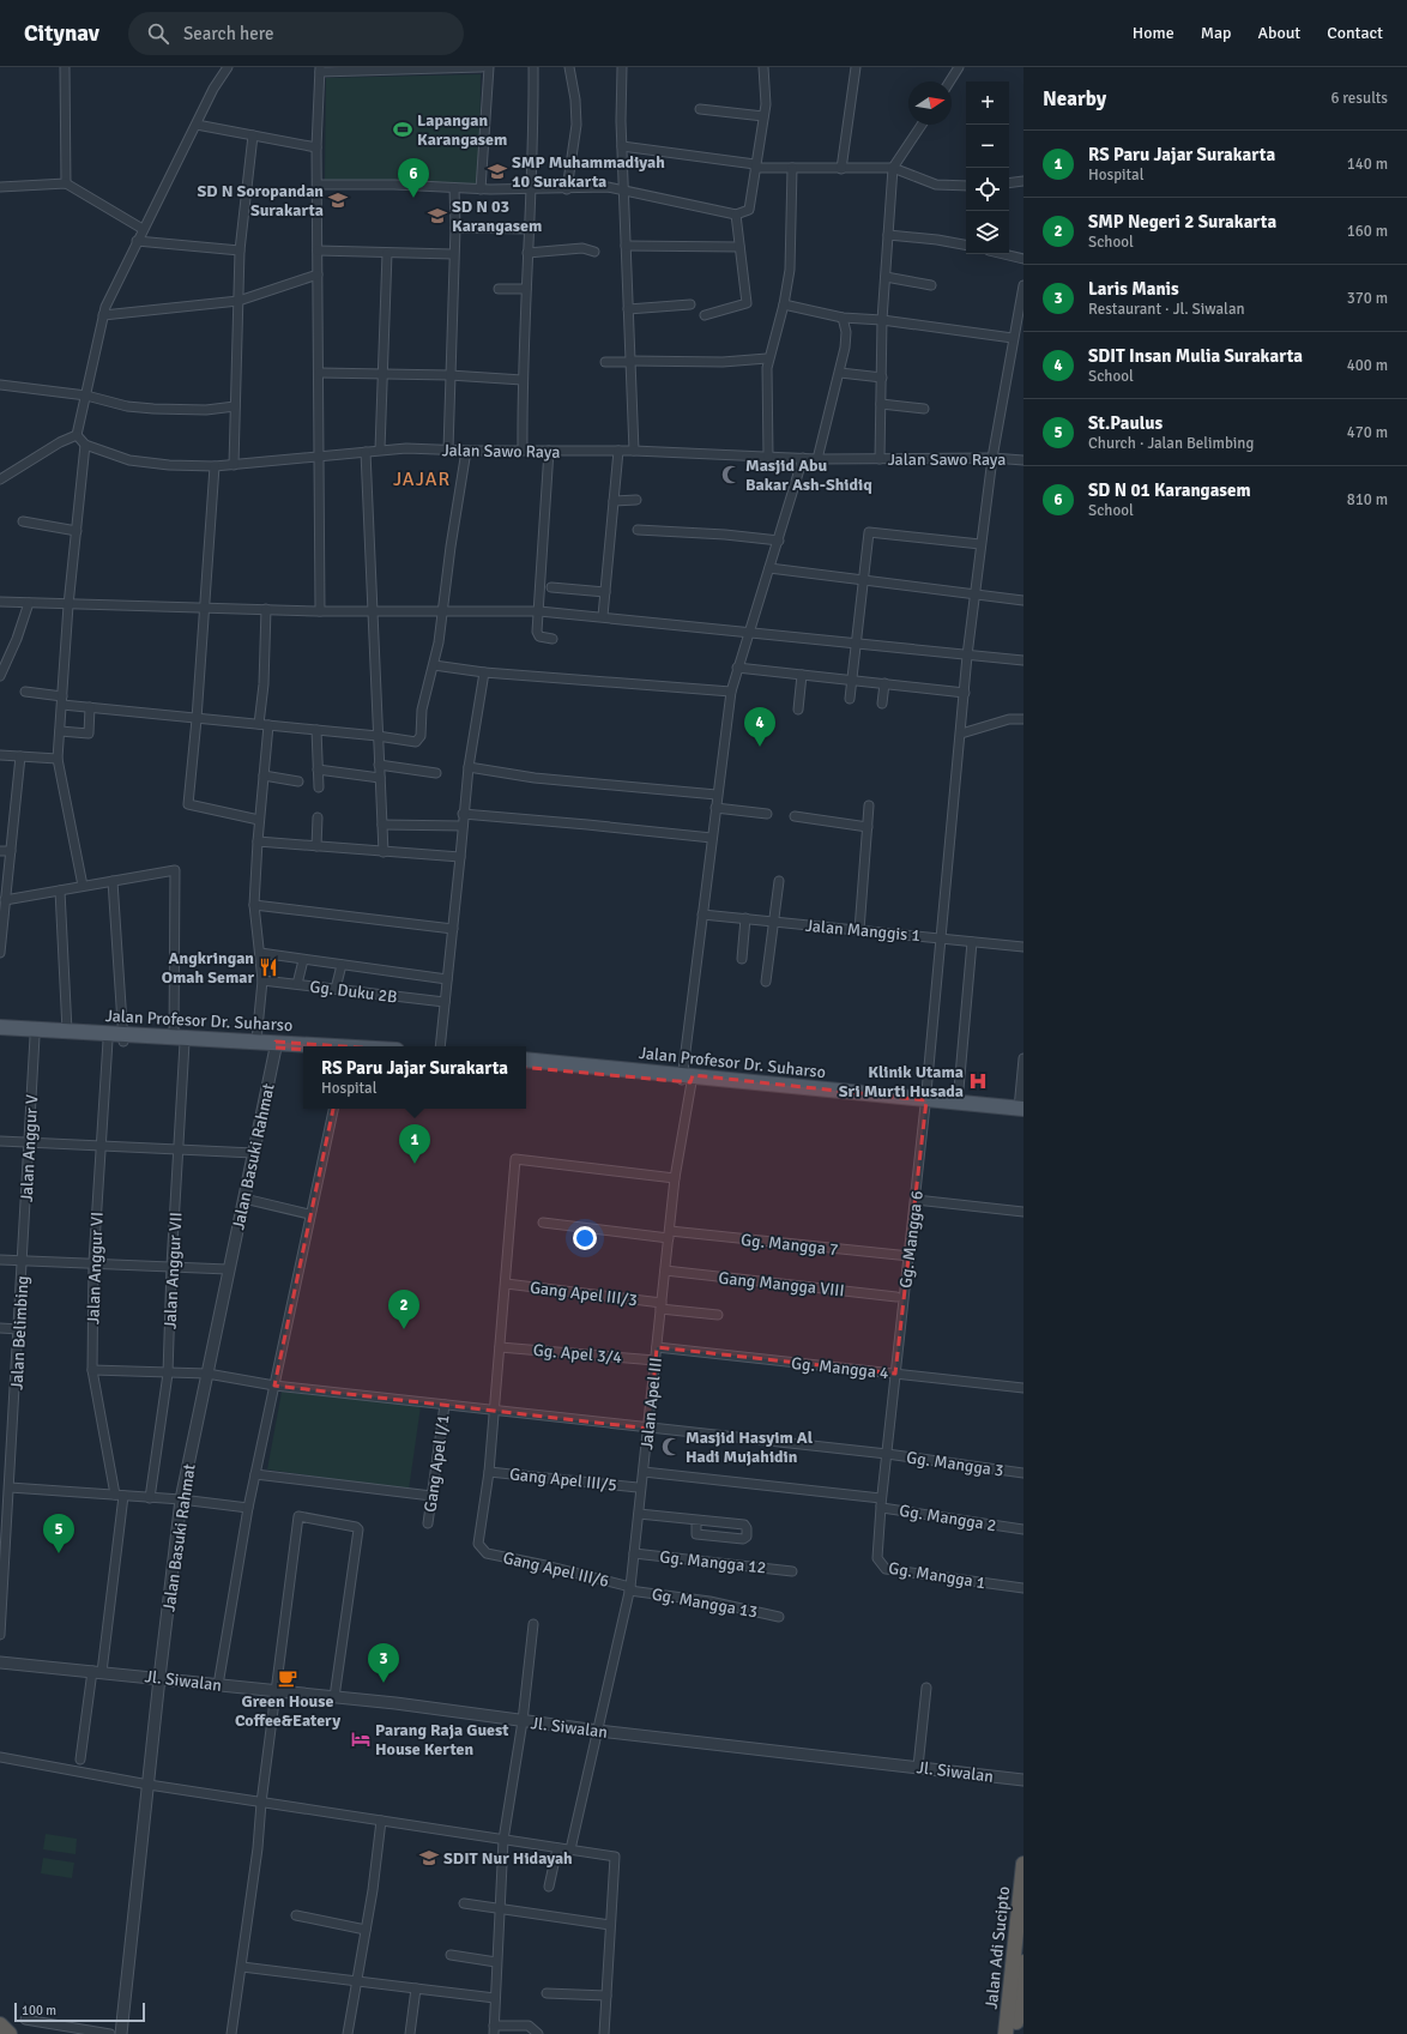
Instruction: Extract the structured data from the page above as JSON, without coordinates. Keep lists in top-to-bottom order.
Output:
{
  "streets": {
    "highway": ["Jalan Adi Sucipto"],
    "main road": ["Jalan Profesor Dr. Suharso"],
    "street": [
      "Jalan Sawo Raya",
      "Jalan Manggis 1",
      "Gg. Duku 2B",
      "Jalan Anggur V",
      "Jalan Basuki Rahmat",
      "Gg. Mangga 6",
      "Gg. Mangga 7",
      "Jalan Anggur VI",
      "Jalan Anggur VII",
      "Gang Mangga VIII",
      "Gang Apel III/3",
      "Jalan Belimbing",
      "Gg. Apel 3/4",
      "Gg. Mangga 4",
      "Jalan Apel III",
      "Gang Apel I/1",
      "Gg. Mangga 3",
      "Gang Apel III/5",
      "Gg. Mangga 2",
      "Gg. Mangga 12",
      "Gang Apel III/6",
      "Gg. Mangga 1",
      "Gg. Mangga 13",
      "Jl. Siwalan"
    ]
  },
  "crossings": [
    ["Jalan Sawo Raya", "Gg. Mangga 6"],
    ["Jalan Sawo Raya", "Jalan Apel III"],
    ["Jalan Manggis 1", "Gg. Mangga 6"],
    ["Jalan Manggis 1", "Jalan Apel III"],
    ["Jalan Profesor Dr. Suharso", "Jalan Anggur V"],
    ["Jalan Profesor Dr. Suharso", "Jalan Basuki Rahmat"],
    ["Jalan Profesor Dr. Suharso", "Gg. Mangga 6"],
    ["Jalan Profesor Dr. Suharso", "Jalan Anggur VI"],
    ["Jalan Profesor Dr. Suharso", "Jalan Anggur VII"],
    ["Jalan Profesor Dr. Suharso", "Jalan Apel III"],
    ["Jalan Anggur V", "Jalan Belimbing"],
    ["Jalan Basuki Rahmat", "Gg. Mangga 3"],
    ["Jalan Basuki Rahmat", "Jl. Siwalan"],
    ["Gg. Mangga 6", "Gg. Mangga 7"],
    ["Gg. Mangga 6", "Gg. Mangga 4"],
    ["Gg. Mangga 6", "Gg. Mangga 3"],
    ["Gg. Mangga 6", "Gg. Mangga 1"],
    ["Gg. Mangga 7", "Jalan Apel III"],
    ["Jalan Anggur VI", "Gg. Mangga 3"],
    ["Jalan Anggur VI", "Jl. Siwalan"],
    ["Jalan Anggur VII", "Gg. Mangga 3"],
    ["Gang Mangga VIII", "Jalan Apel III"],
    ["Gang Apel III/3", "Jalan Apel III"],
    ["Gg. Apel 3/4", "Jalan Apel III"],
    ["Gg. Mangga 4", "Jalan Apel III"],
    ["Jalan Apel III", "Gg. Mangga 3"],
    ["Jalan Apel III", "Gg. Mangga 2"],
    ["Jalan Apel III", "Gg. Mangga 12"],
    ["Jalan Apel III", "Gang Apel III/6"],
    ["Jalan Apel III", "Gg. Mangga 13"],
    ["Jalan Apel III", "Jl. Siwalan"],
    ["Gang Apel I/1", "Gg. Mangga 3"],
    ["Gg. Mangga 3", "Gg. Mangga 1"],
    ["Gang Apel III/5", "Gang Apel III/6"],
    ["Gg. Mangga 2", "Gg. Mangga 1"],
    ["Gang Apel III/6", "Gg. Mangga 13"]
  ],
  "districts": ["JAJAR"],
  "places": {
    "sports": ["Lapangan Karangasem"],
    "school or university": [
      "SMP Muhammadiyah 10 Surakarta",
      "SD N Soropandan Surakarta",
      "SD N 03 Karangasem",
      "SDIT Nur Hidayah"
    ],
    "mosque": ["Masjid Abu Bakar Ash-Shidiq", "Masjid Hasyim Al Hadi Mujahidin"],
    "restaurant": ["Angkringan Omah Semar"],
    "hospital": ["Klinik Utama Sri Murti Husada"],
    "cafe": ["Green House Coffee&Eatery"],
    "hotel": ["Parang Raja Guest House Kerten"]
  },
  "scale_bar": "100 m",
  "north": "right",
  "page": {
    "header": "Citynav",
    "search": "Search here",
    "nav": [
      "Home",
      "Map",
      "About",
      "Contact"
    ],
    "heading": ["Nearby", "6 results"],
    "map_buttons": ["+", "−"],
    "list": [
      {
        "mark": "1",
        "name": "RS Paru Jajar Surakarta",
        "note": "Hospital",
        "value": "140 m"
      },
      {
        "mark": "2",
        "name": "SMP Negeri 2 Surakarta",
        "note": "School",
        "value": "160 m"
      },
      {
        "mark": "3",
        "name": "Laris Manis",
        "note": "Restaurant · Jl. Siwalan",
        "value": "370 m"
      },
      {
        "mark": "4",
        "name": "SDIT Insan Mulia Surakarta",
        "note": "School",
        "value": "400 m"
      },
      {
        "mark": "5",
        "name": "St.Paulus",
        "note": "Church · Jalan Belimbing",
        "value": "470 m"
      },
      {
        "mark": "6",
        "name": "SD N 01 Karangasem",
        "note": "School",
        "value": "810 m"
      }
    ],
    "pins": [
      "6",
      "4",
      "1",
      "2",
      "5",
      "3"
    ],
    "popup": ["RS Paru Jajar Surakarta", "Hospital"],
    "scale": "100 m"
  }
}
